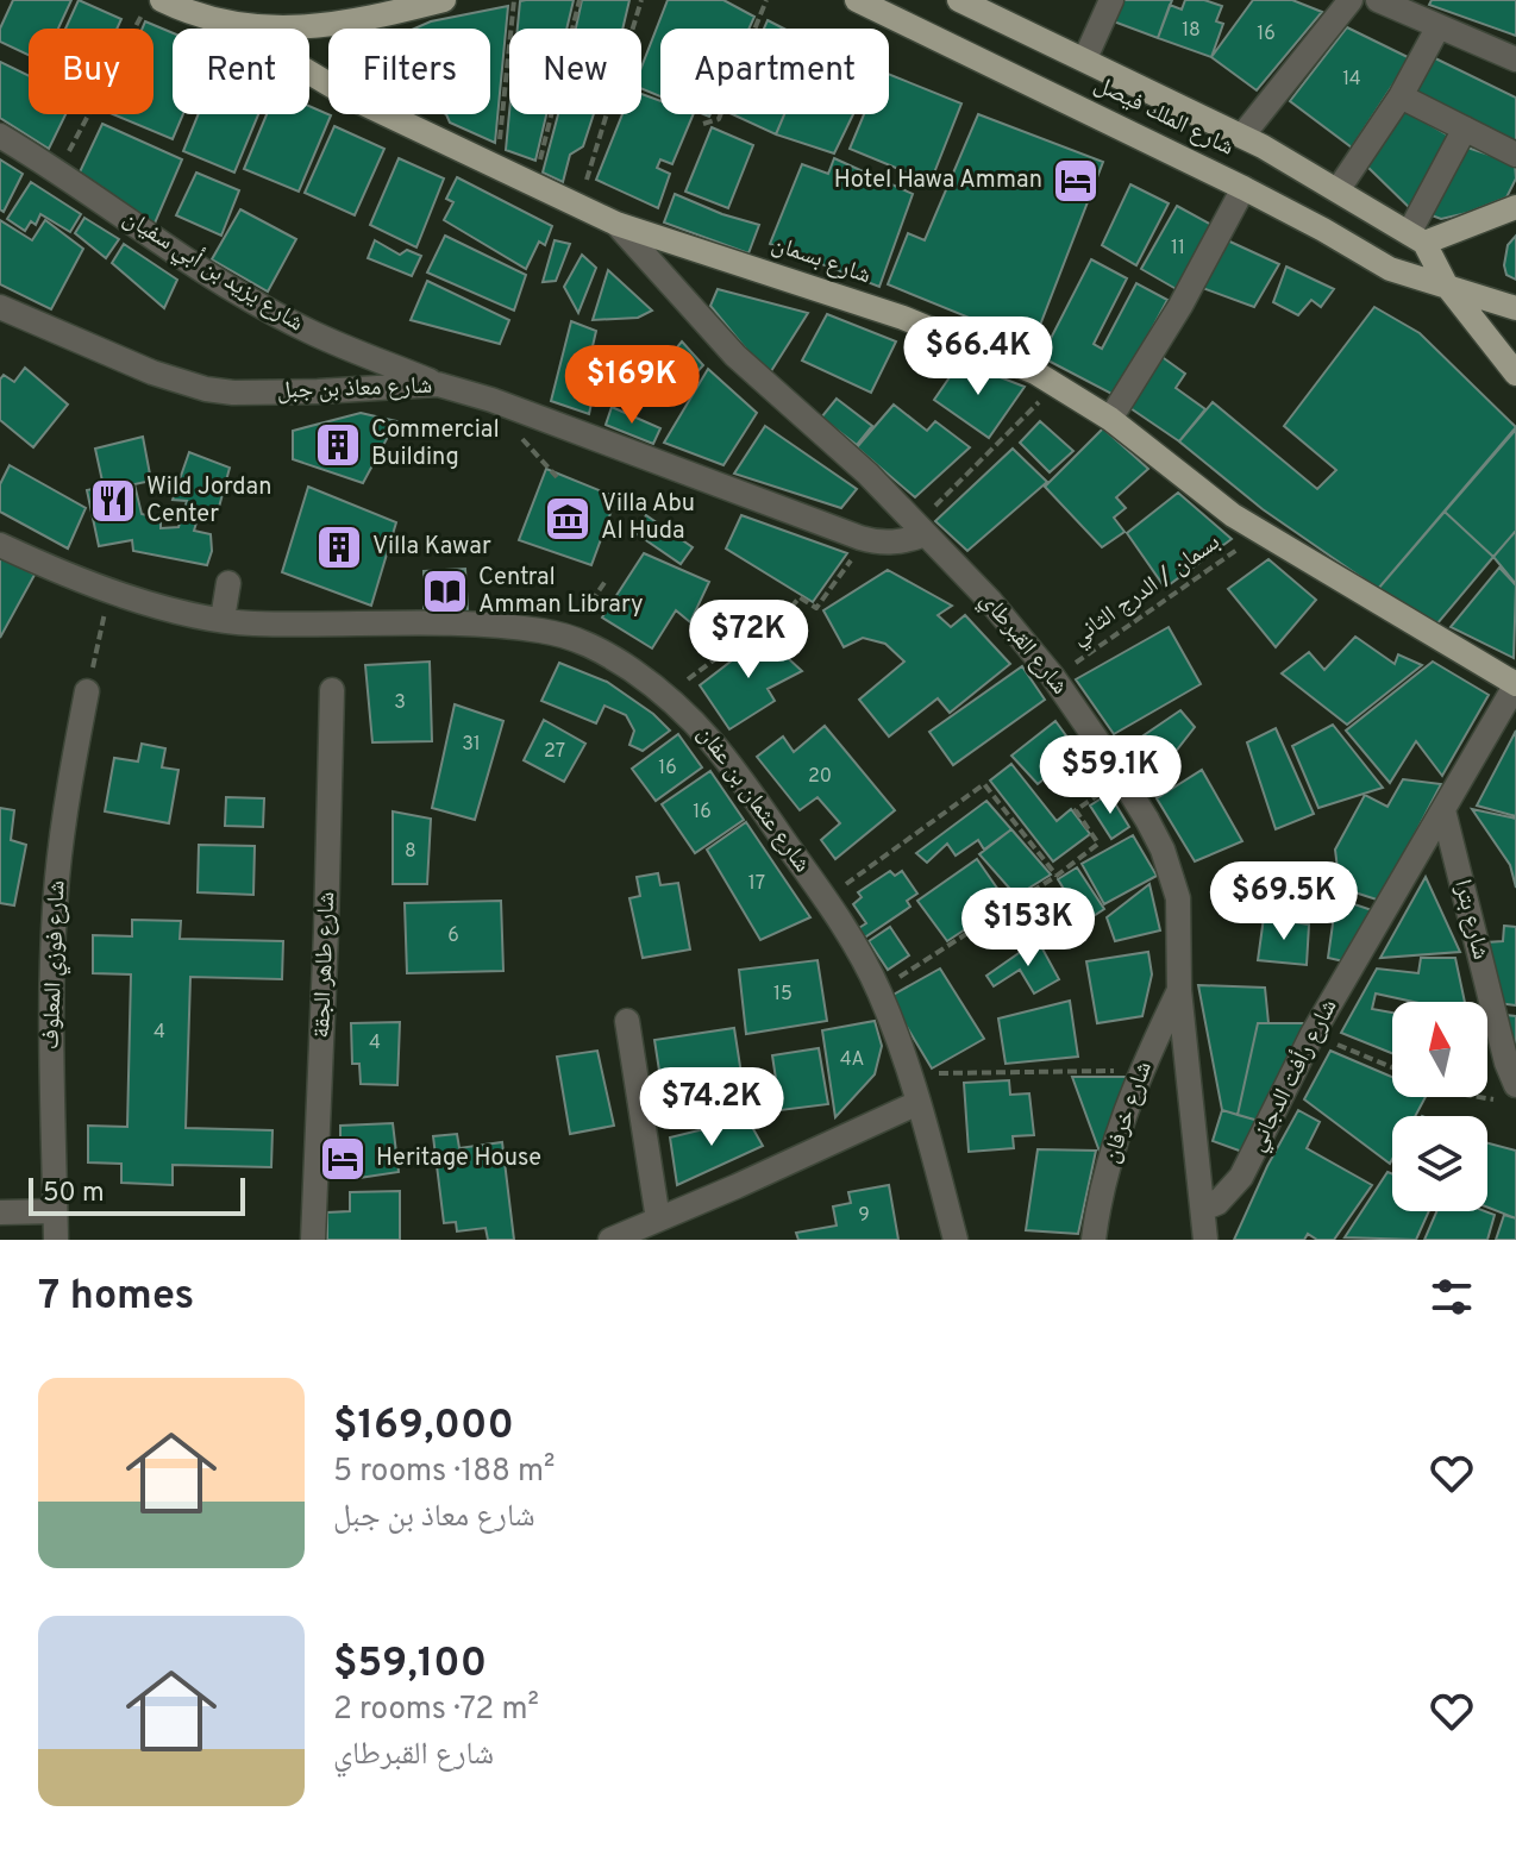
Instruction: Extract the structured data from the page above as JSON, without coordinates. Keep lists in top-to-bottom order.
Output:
{
  "streets": {
    "main road": ["شارع الملك فيصل", "شارع بسمان"],
    "street": [
      "شارع يزيد بن أبي سفيان",
      "شارع معاذ بن جبل",
      "شارع القبرطاي",
      "شارع عثمان بن عفان",
      "شارع بترا",
      "شارع فوزي المعلوف",
      "شارع طاهر الجقة",
      "شارع رأفت الدجاني",
      "شارع خرفان"
    ],
    "path": ["بسمان / الدرج الثاني"]
  },
  "crossings": [
    ["شارع بسمان", "بسمان / الدرج الثاني"],
    ["شارع بسمان", "شارع القبرطاي"],
    ["شارع بسمان", "شارع رأفت الدجاني"],
    ["شارع يزيد بن أبي سفيان", "شارع معاذ بن جبل"],
    ["شارع معاذ بن جبل", "شارع القبرطاي"],
    ["بسمان / الدرج الثاني", "شارع القبرطاي"],
    ["شارع القبرطاي", "شارع رأفت الدجاني"],
    ["شارع القبرطاي", "شارع خرفان"],
    ["شارع بترا", "شارع رأفت الدجاني"]
  ],
  "places": {
    "hotel": ["Hotel Hawa Amman", "Heritage House"],
    "building": ["Commercial Building", "Villa Kawar"],
    "restaurant": ["Wild Jordan Center"],
    "museum": ["Villa Abu Al Huda"],
    "library": ["Central Amman Library"]
  },
  "house_numbers": [
    "18",
    "16",
    "14",
    "11",
    "3",
    "31",
    "27",
    "16",
    "20",
    "16",
    "8",
    "17",
    "6",
    "15",
    "4",
    "4",
    "4A",
    "9"
  ],
  "scale_bar": "50 m",
  "north": "top",
  "page": {
    "chip": [
      "Buy",
      "Rent",
      "Filters",
      "New",
      "Apartment"
    ],
    "price": [
      "$66.4K",
      "$169K",
      "$72K",
      "$59.1K",
      "$69.5K",
      "$153K",
      "$74.2K"
    ],
    "scale": "50 m",
    "heading": "7 homes",
    "list": [
      {
        "name": "$169,000",
        "note": "5 rooms · 188 m² · شارع معاذ بن جبل"
      },
      {
        "name": "$59,100",
        "note": "2 rooms · 72 m² · شارع القبرطاي"
      }
    ]
  }
}
